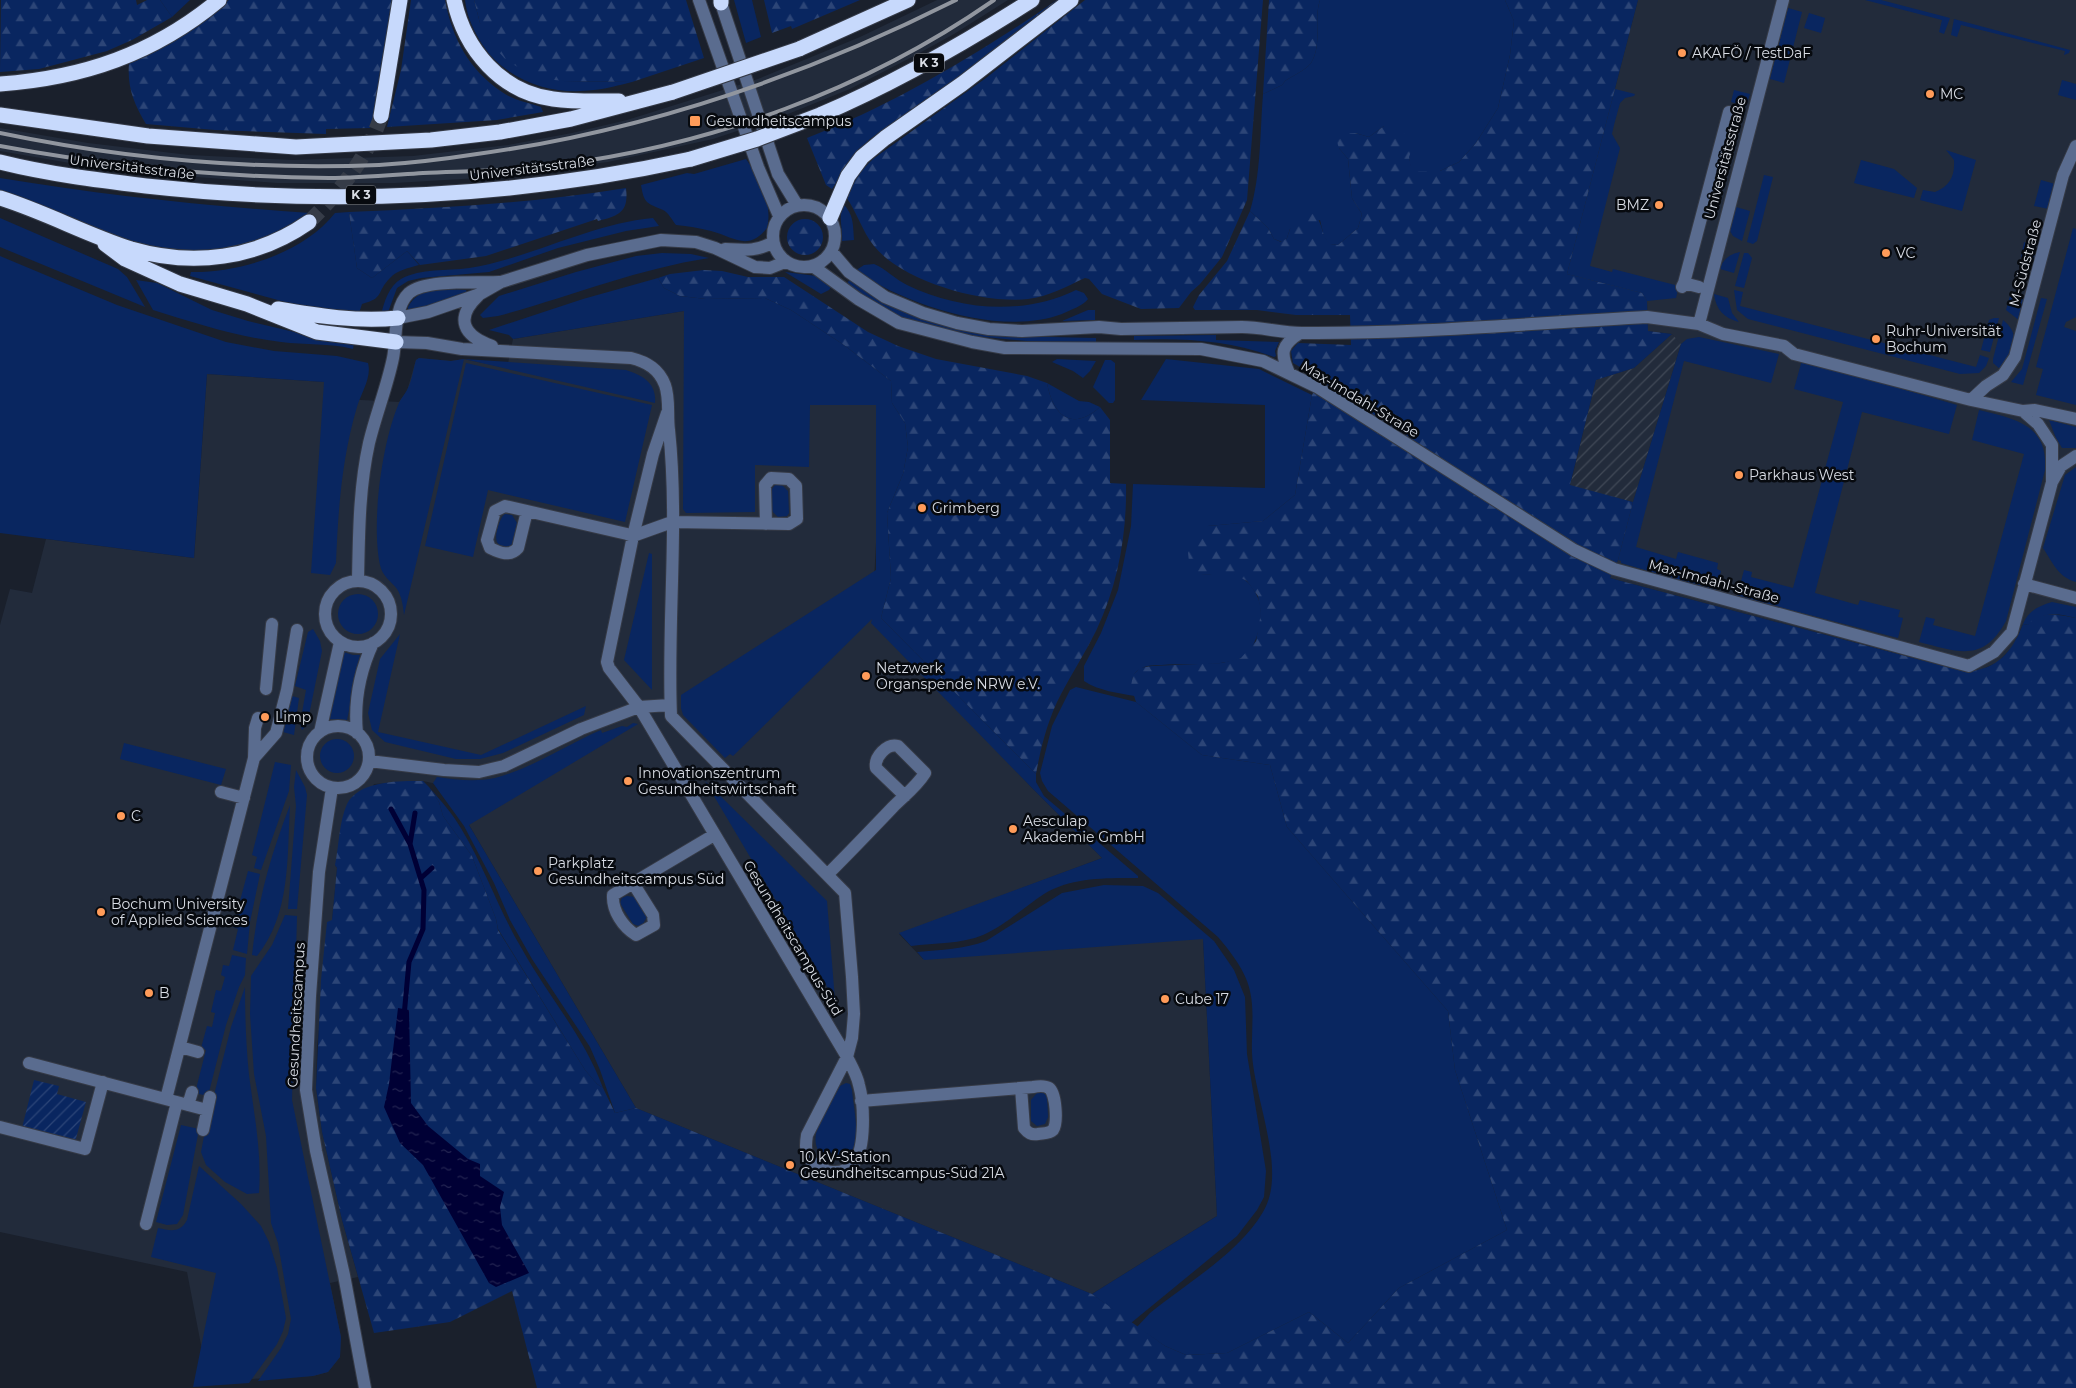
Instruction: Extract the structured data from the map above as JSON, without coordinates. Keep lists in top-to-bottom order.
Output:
{
  "streets": {
    "highway": ["K 3", "Universitätsstraße"],
    "street": [
      "M-Südstraße",
      "Max-Imdahl-Straße",
      "Gesundheitscampus-Süd",
      "Gesundheitscampus"
    ]
  },
  "places": {
    "other": [
      "AKAFÖ / TestDaF",
      "MC",
      "BMZ",
      "VC",
      "Ruhr-Universität Bochum",
      "Parkhaus West",
      "Grimberg",
      "Netzwerk Organspende NRW e.V.",
      "Limp",
      "Innovationszentrum Gesundheitswirtschaft",
      "C",
      "Aesculap Akademie GmbH",
      "Parkplatz Gesundheitscampus Süd",
      "Bochum University of Applied Sciences",
      "B",
      "Cube 17",
      "10 kV-Station Gesundheitscampus-Süd 21A"
    ],
    "transit": ["Gesundheitscampus"]
  }
}
